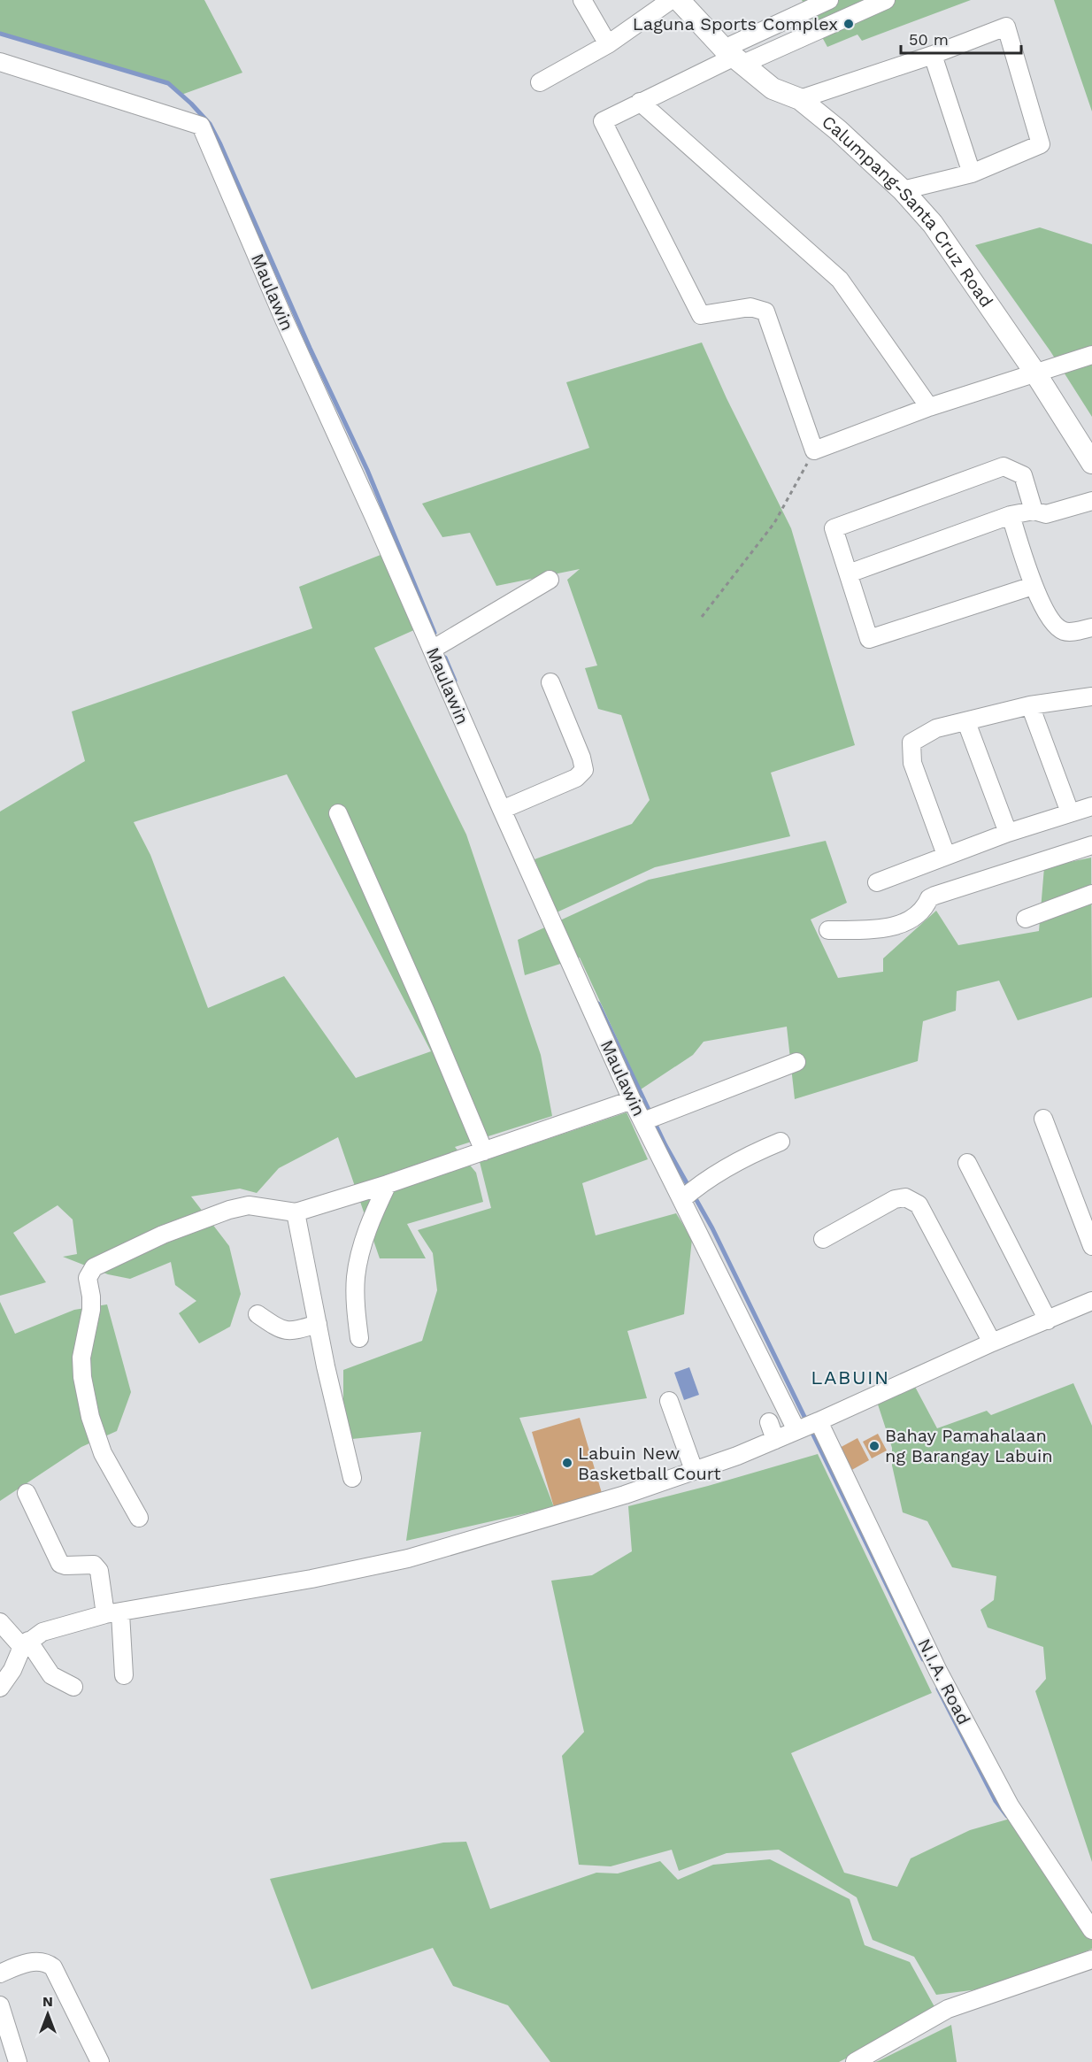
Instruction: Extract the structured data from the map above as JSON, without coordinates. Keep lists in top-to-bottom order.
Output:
{
  "streets": {
    "main road": ["Calumpang-Santa Cruz Road"],
    "street": ["Maulawin", "N.I.A. Road"]
  },
  "districts": ["LABUIN"],
  "places": ["Laguna Sports Complex", "Bahay Pamahalaan ng Barangay Labuin", "Labuin New Basketball Court"],
  "scale_bar": "50 m",
  "north": "top"
}
